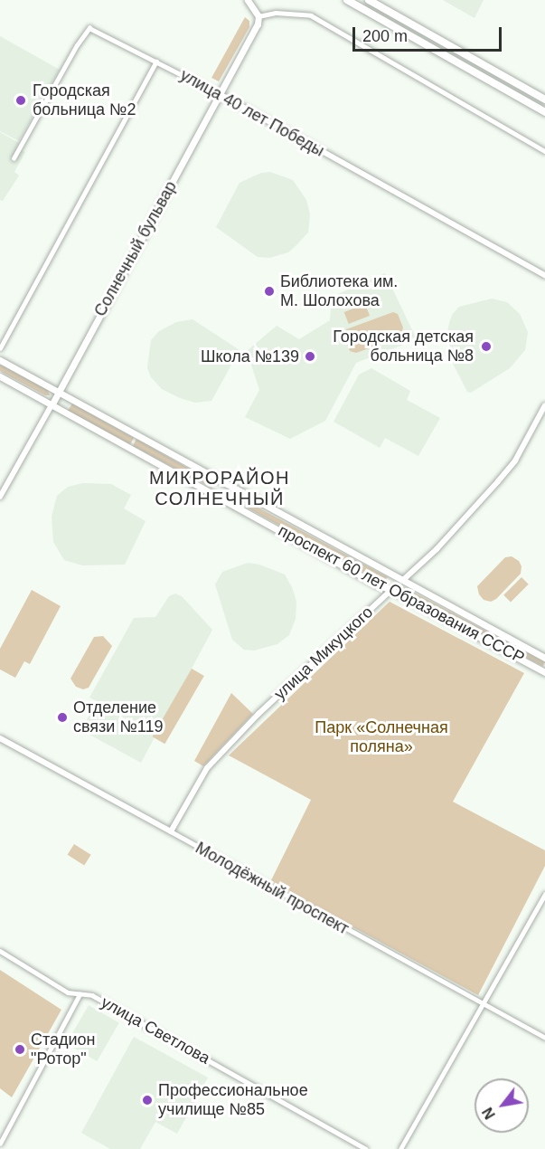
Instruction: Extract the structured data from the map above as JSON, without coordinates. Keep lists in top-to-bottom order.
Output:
{
  "streets": {
    "main road": ["Солнечный бульвар", "проспект 60 лет Образования СССР", "улица Микуцкого"],
    "street": ["улица 40 лет Победы", "Молодёжный проспект", "улица Светлова"]
  },
  "crossings": [
    ["улица 40 лет Победы", "Солнечный бульвар"],
    ["Солнечный бульвар", "проспект 60 лет Образования СССР"],
    ["проспект 60 лет Образования СССР", "улица Микуцкого"],
    ["улица Микуцкого", "Молодёжный проспект"]
  ],
  "districts": ["МИКРОРАЙОН СОЛНЕЧНЫЙ"],
  "parks": ["Парк «Солнечная поляна»"],
  "places": [
    "Городская больница №2",
    "Библиотека им. М. Шолохова",
    "Городская детская больница №8",
    "Школа №139",
    "Отделение связи №119",
    "Стадион \"Ротор\"",
    "Профессиональное училище №85"
  ],
  "scale_bar": "200 m",
  "north": "bottom left"
}
